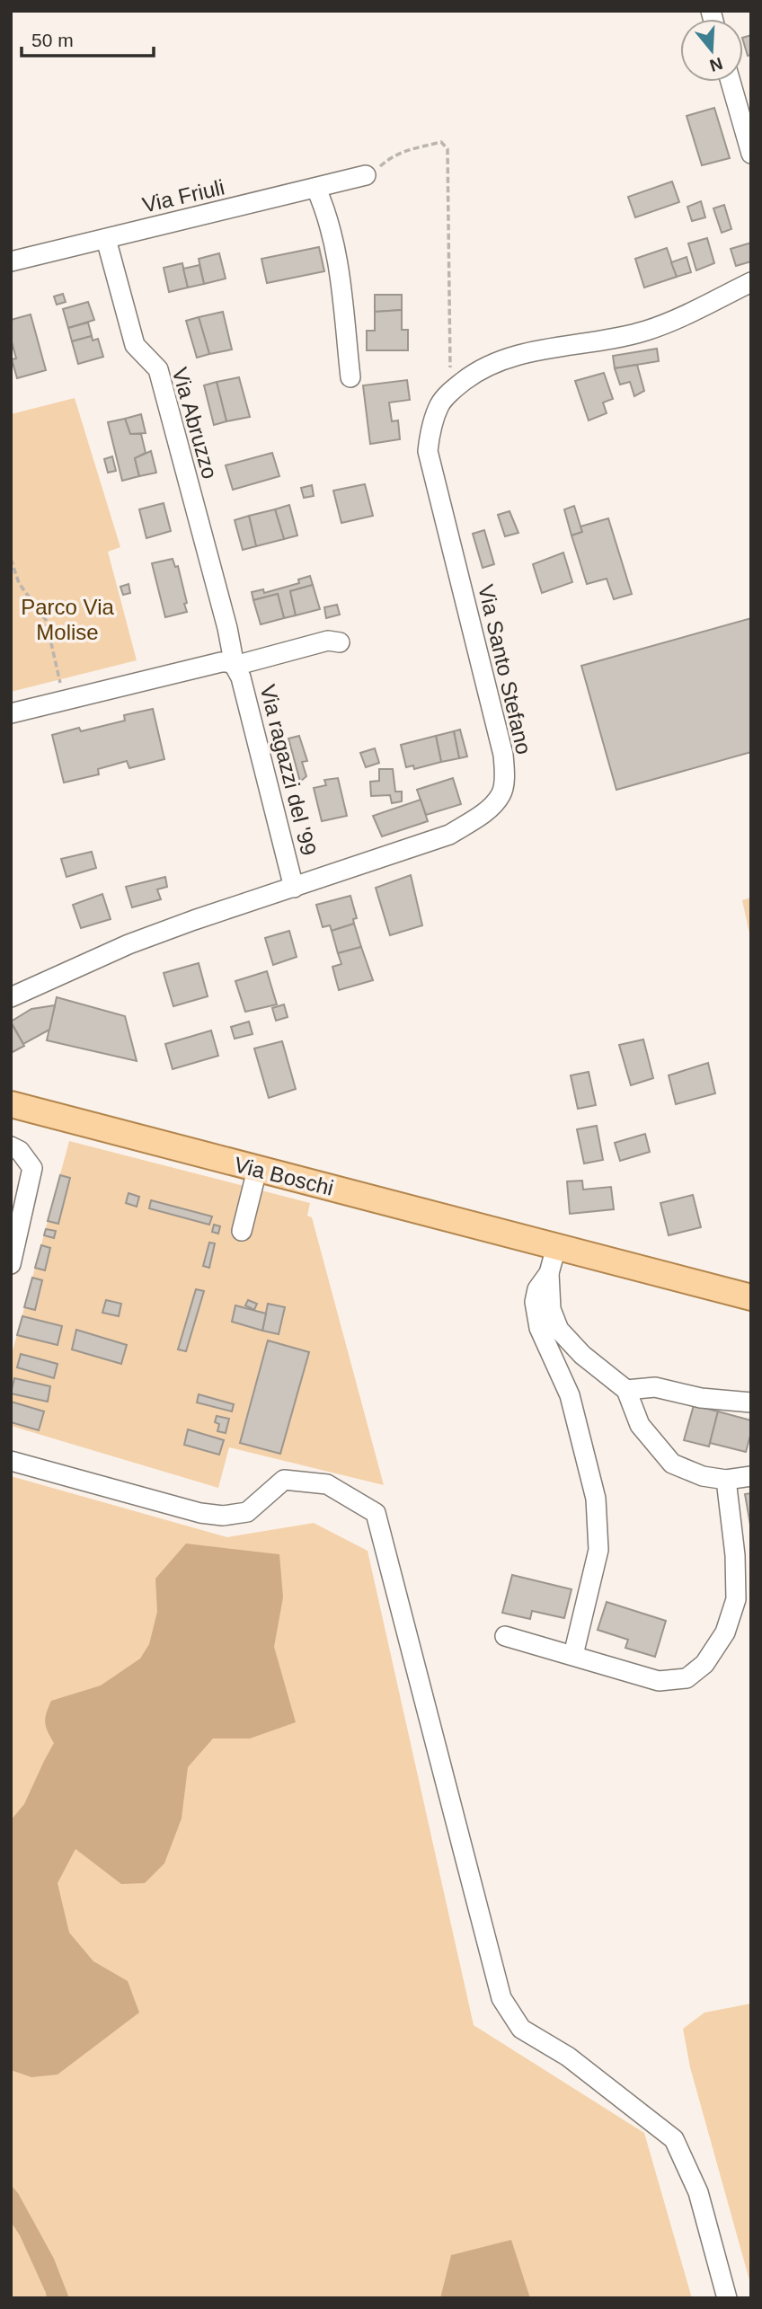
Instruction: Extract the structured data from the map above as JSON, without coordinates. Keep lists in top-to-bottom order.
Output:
{
  "streets": {
    "main road": ["Via Boschi"],
    "street": [
      "Via Friuli",
      "Via Abruzzo",
      "Via Santo Stefano",
      "Via ragazzi del '99"
    ]
  },
  "crossings": [
    ["Via Friuli", "Via Abruzzo"],
    ["Via Abruzzo", "Via ragazzi del '99"],
    ["Via Santo Stefano", "Via ragazzi del '99"]
  ],
  "parks": ["Parco Via Molise"],
  "scale_bar": "50 m",
  "north": "bottom"
}
